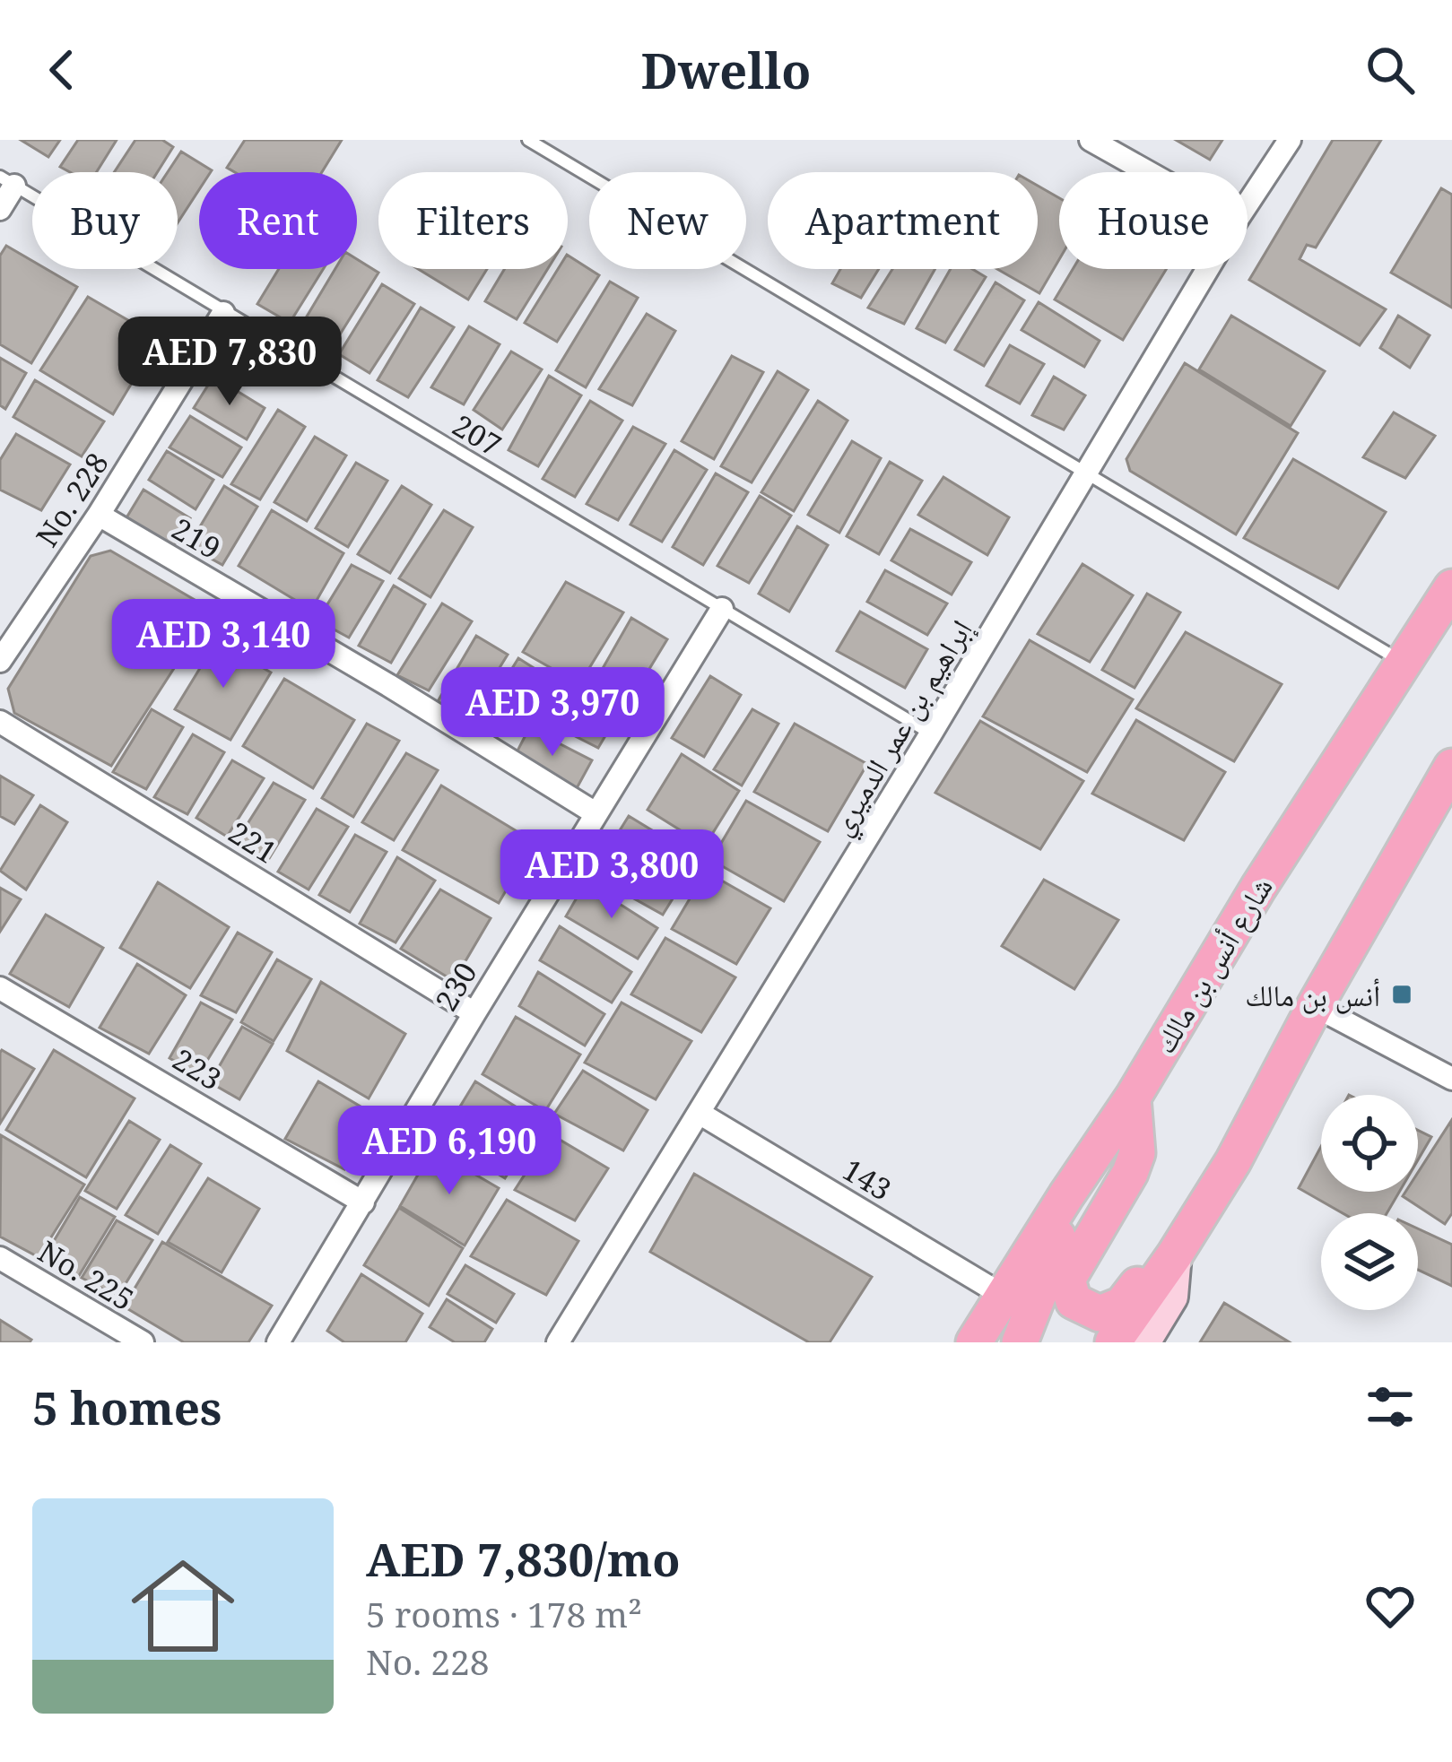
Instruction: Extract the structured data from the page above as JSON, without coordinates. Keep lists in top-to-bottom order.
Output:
{
  "streets": {
    "main road": ["شارع أنس بن مالك"],
    "street": [
      "No. 228",
      "219",
      "إبراهيم بن عمر الدميري",
      "221",
      "230",
      "223",
      "143",
      "No. 225"
    ],
    "lane": ["207"]
  },
  "crossings": [
    ["207", "No. 228"],
    ["207", "إبراهيم بن عمر الدميري"],
    ["207", "230"],
    ["No. 228", "219"],
    ["219", "230"],
    ["إبراهيم بن عمر الدميري", "143"],
    ["221", "230"],
    ["شارع أنس بن مالك", "143"],
    ["230", "223"]
  ],
  "places": {
    "transit": ["أنس بن مالك"]
  },
  "page": {
    "header": "Dwello",
    "chip": [
      "Buy",
      "Rent",
      "Filters",
      "New",
      "Apartment",
      "House"
    ],
    "price": [
      "AED 7,830",
      "AED 3,140",
      "AED 3,970",
      "AED 3,800",
      "AED 6,190"
    ],
    "heading": "5 homes",
    "list": [
      {
        "name": "AED 7,830/mo",
        "note": "5 rooms · 178 m² · No. 228"
      }
    ]
  }
}
